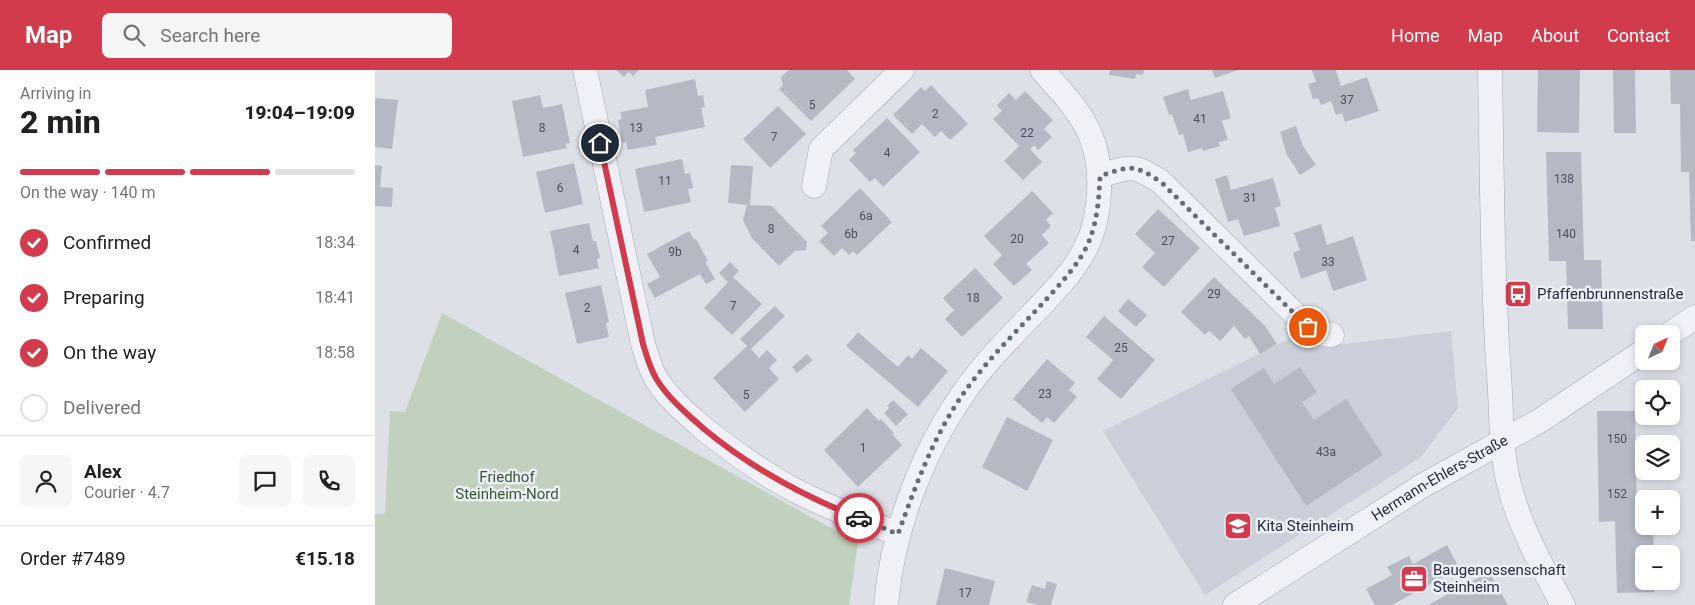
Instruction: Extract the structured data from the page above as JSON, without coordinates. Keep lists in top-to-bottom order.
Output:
{
  "streets": {
    "street": ["Hermann-Ehlers-Straße"]
  },
  "parks": ["Friedhof Steinheim-Nord"],
  "places": {
    "bus stop": ["Pfaffenbrunnenstraße"],
    "school or university": ["Kita Steinheim"],
    "office": ["Baugenossenschaft Steinheim"]
  },
  "house_numbers": [
    "37",
    "5",
    "2",
    "41",
    "8",
    "13",
    "22",
    "7",
    "4",
    "138",
    "11",
    "6",
    "31",
    "6a",
    "8",
    "6b",
    "140",
    "20",
    "27",
    "4",
    "9b",
    "33",
    "29",
    "18",
    "7",
    "2",
    "25",
    "23",
    "5",
    "150",
    "1",
    "43a",
    "152",
    "17"
  ],
  "north": "top right",
  "page": {
    "header": "Map",
    "search": "Search here",
    "nav": [
      "Home",
      "Map",
      "About",
      "Contact"
    ],
    "heading": ["2 min", "Arriving in", "19:04–19:09"],
    "panel": [
      "Alex",
      "Courier · 4.7",
      "Order #7489",
      "€15.18"
    ],
    "bar": "On the way · 140 m",
    "list": [
      ["Confirmed", "18:34"],
      ["Preparing", "18:41"],
      ["On the way", "18:58"],
      "Delivered"
    ],
    "map_buttons": ["+", "−"]
  }
}
